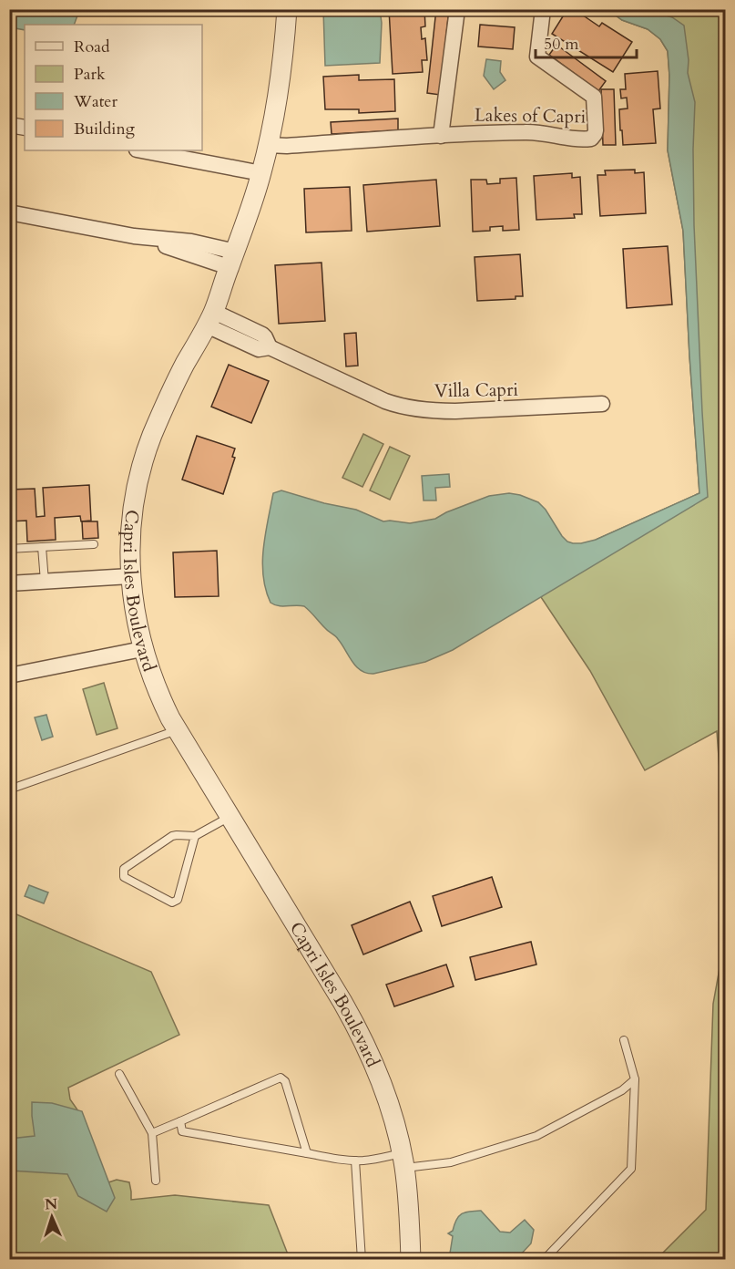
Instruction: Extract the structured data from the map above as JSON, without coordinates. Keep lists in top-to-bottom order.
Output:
{
  "streets": {
    "street": ["Lakes of Capri", "Villa Capri", "Capri Isles Boulevard"]
  },
  "crossings": [
    ["Lakes of Capri", "Capri Isles Boulevard"],
    ["Villa Capri", "Capri Isles Boulevard"]
  ],
  "legend": [
    "Road",
    "Park",
    "Water",
    "Building"
  ],
  "scale_bar": "50 m",
  "north": "top"
}
